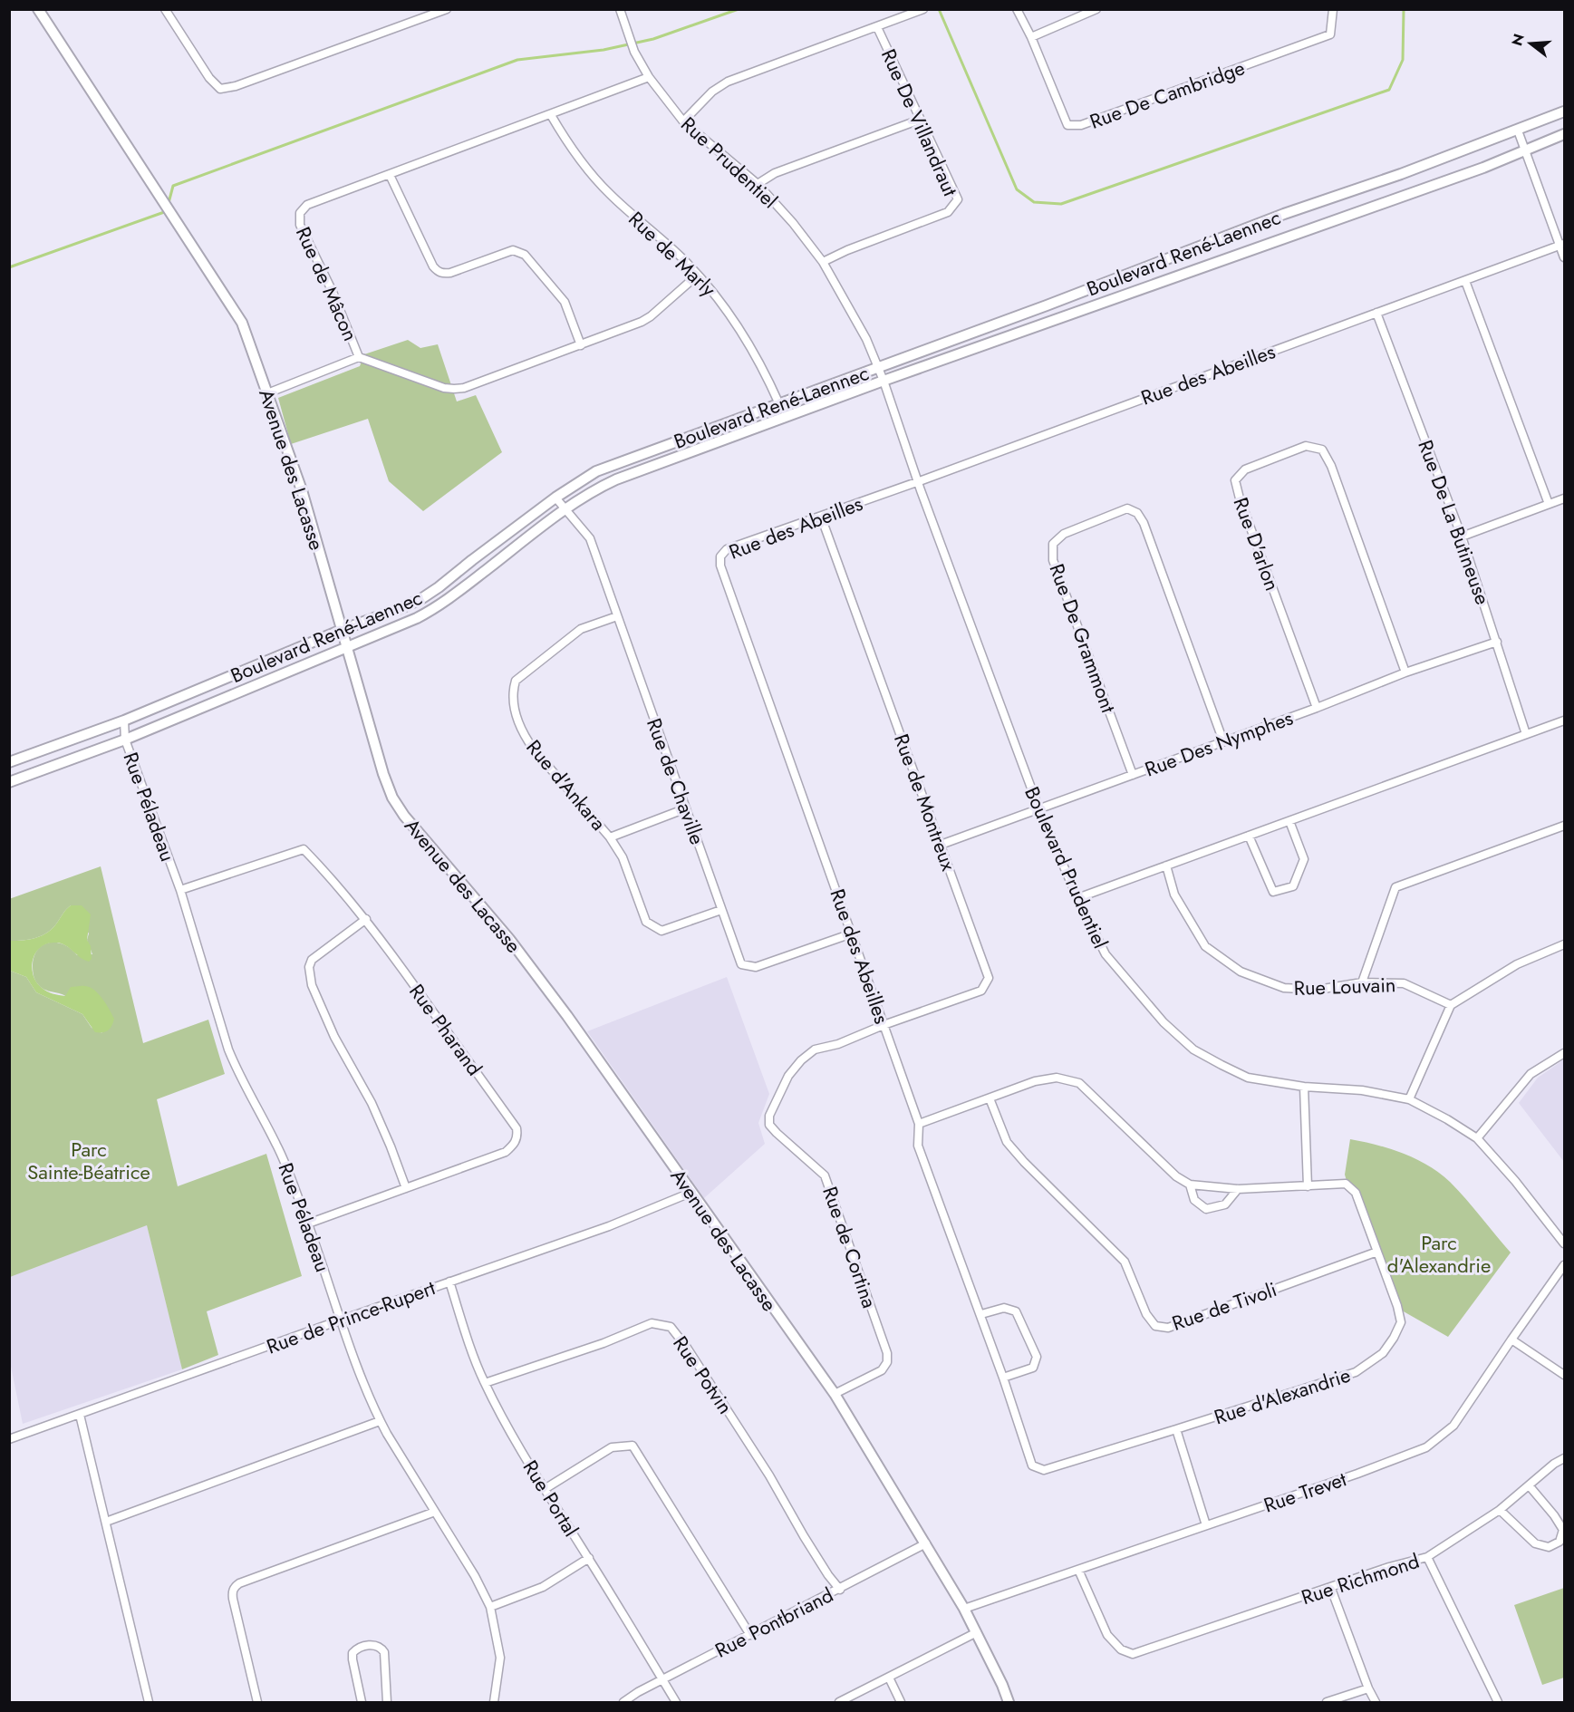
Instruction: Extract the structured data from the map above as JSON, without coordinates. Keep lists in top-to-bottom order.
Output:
{
  "streets": {
    "street": [
      "Rue De Cambridge",
      "Rue De Villandraut",
      "Rue Prudentiel",
      "Boulevard René-Laennec",
      "Rue de Marly",
      "Rue de Mâcon",
      "Rue des Abeilles",
      "Avenue des Lacasse",
      "Rue De La Butineuse",
      "Rue D'arlon",
      "Rue De Grammont",
      "Rue Des Nymphes",
      "Rue de Chaville",
      "Rue d'Ankara",
      "Rue de Montreux",
      "Rue Péladeau",
      "Boulevard Prudentiel",
      "Rue Louvain",
      "Rue Pharand",
      "Rue de Cortina",
      "Rue de Tivoli",
      "Rue de Prince-Rupert",
      "Rue Potvin",
      "Rue d'Alexandrie",
      "Rue Trevet",
      "Rue Portal",
      "Rue Richmond",
      "Rue Pontbriand"
    ]
  },
  "crossings": [
    ["Rue De Villandraut", "Rue Prudentiel"],
    ["Rue Prudentiel", "Boulevard René-Laennec"],
    ["Rue Prudentiel", "Rue de Mâcon"],
    ["Rue Prudentiel", "Boulevard Prudentiel"],
    ["Boulevard René-Laennec", "Rue de Marly"],
    ["Boulevard René-Laennec", "Avenue des Lacasse"],
    ["Boulevard René-Laennec", "Rue de Chaville"],
    ["Boulevard René-Laennec", "Rue Péladeau"],
    ["Boulevard René-Laennec", "Boulevard Prudentiel"],
    ["Rue de Marly", "Rue de Mâcon"],
    ["Rue des Abeilles", "Rue De La Butineuse"],
    ["Rue des Abeilles", "Rue de Chaville"],
    ["Rue des Abeilles", "Rue de Montreux"],
    ["Rue des Abeilles", "Boulevard Prudentiel"],
    ["Rue des Abeilles", "Rue de Cortina"],
    ["Rue des Abeilles", "Rue d'Alexandrie"],
    ["Avenue des Lacasse", "Rue de Cortina"],
    ["Avenue des Lacasse", "Rue de Prince-Rupert"],
    ["Avenue des Lacasse", "Rue Trevet"],
    ["Avenue des Lacasse", "Rue Pontbriand"],
    ["Rue De La Butineuse", "Rue Des Nymphes"],
    ["Rue D'arlon", "Rue Des Nymphes"],
    ["Rue De Grammont", "Rue Des Nymphes"],
    ["Rue Des Nymphes", "Rue de Montreux"],
    ["Rue Des Nymphes", "Boulevard Prudentiel"],
    ["Rue de Chaville", "Rue d'Ankara"],
    ["Rue de Montreux", "Rue de Cortina"],
    ["Rue Péladeau", "Rue Pharand"],
    ["Rue Péladeau", "Rue de Prince-Rupert"],
    ["Rue de Tivoli", "Rue d'Alexandrie"],
    ["Rue de Prince-Rupert", "Rue Portal"],
    ["Rue Potvin", "Rue Portal"],
    ["Rue Potvin", "Rue Pontbriand"],
    ["Rue Trevet", "Rue Richmond"],
    ["Rue Portal", "Rue Pontbriand"]
  ],
  "parks": ["Parc Sainte-Béatrice", "Parc d'Alexandrie"],
  "north": "left"
}
